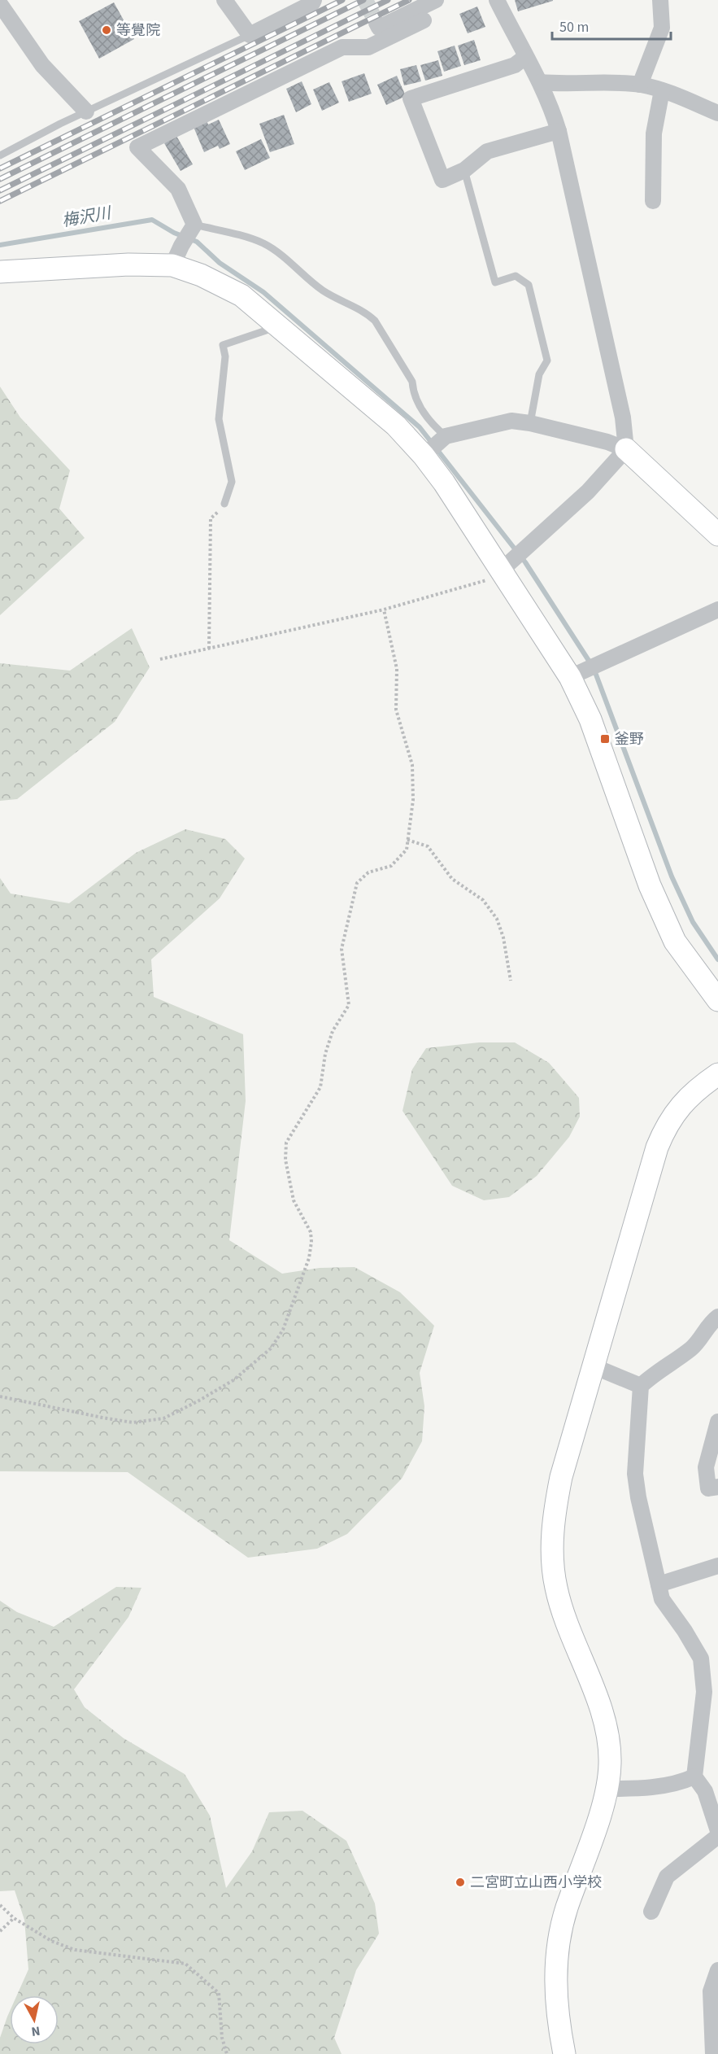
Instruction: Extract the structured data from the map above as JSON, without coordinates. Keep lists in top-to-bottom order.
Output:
{
  "water": ["梅沢川"],
  "places": {
    "other": ["等覺院", "二宮町立山西小学校"],
    "transit": ["釜野"]
  },
  "scale_bar": "50 m",
  "north": "bottom"
}
